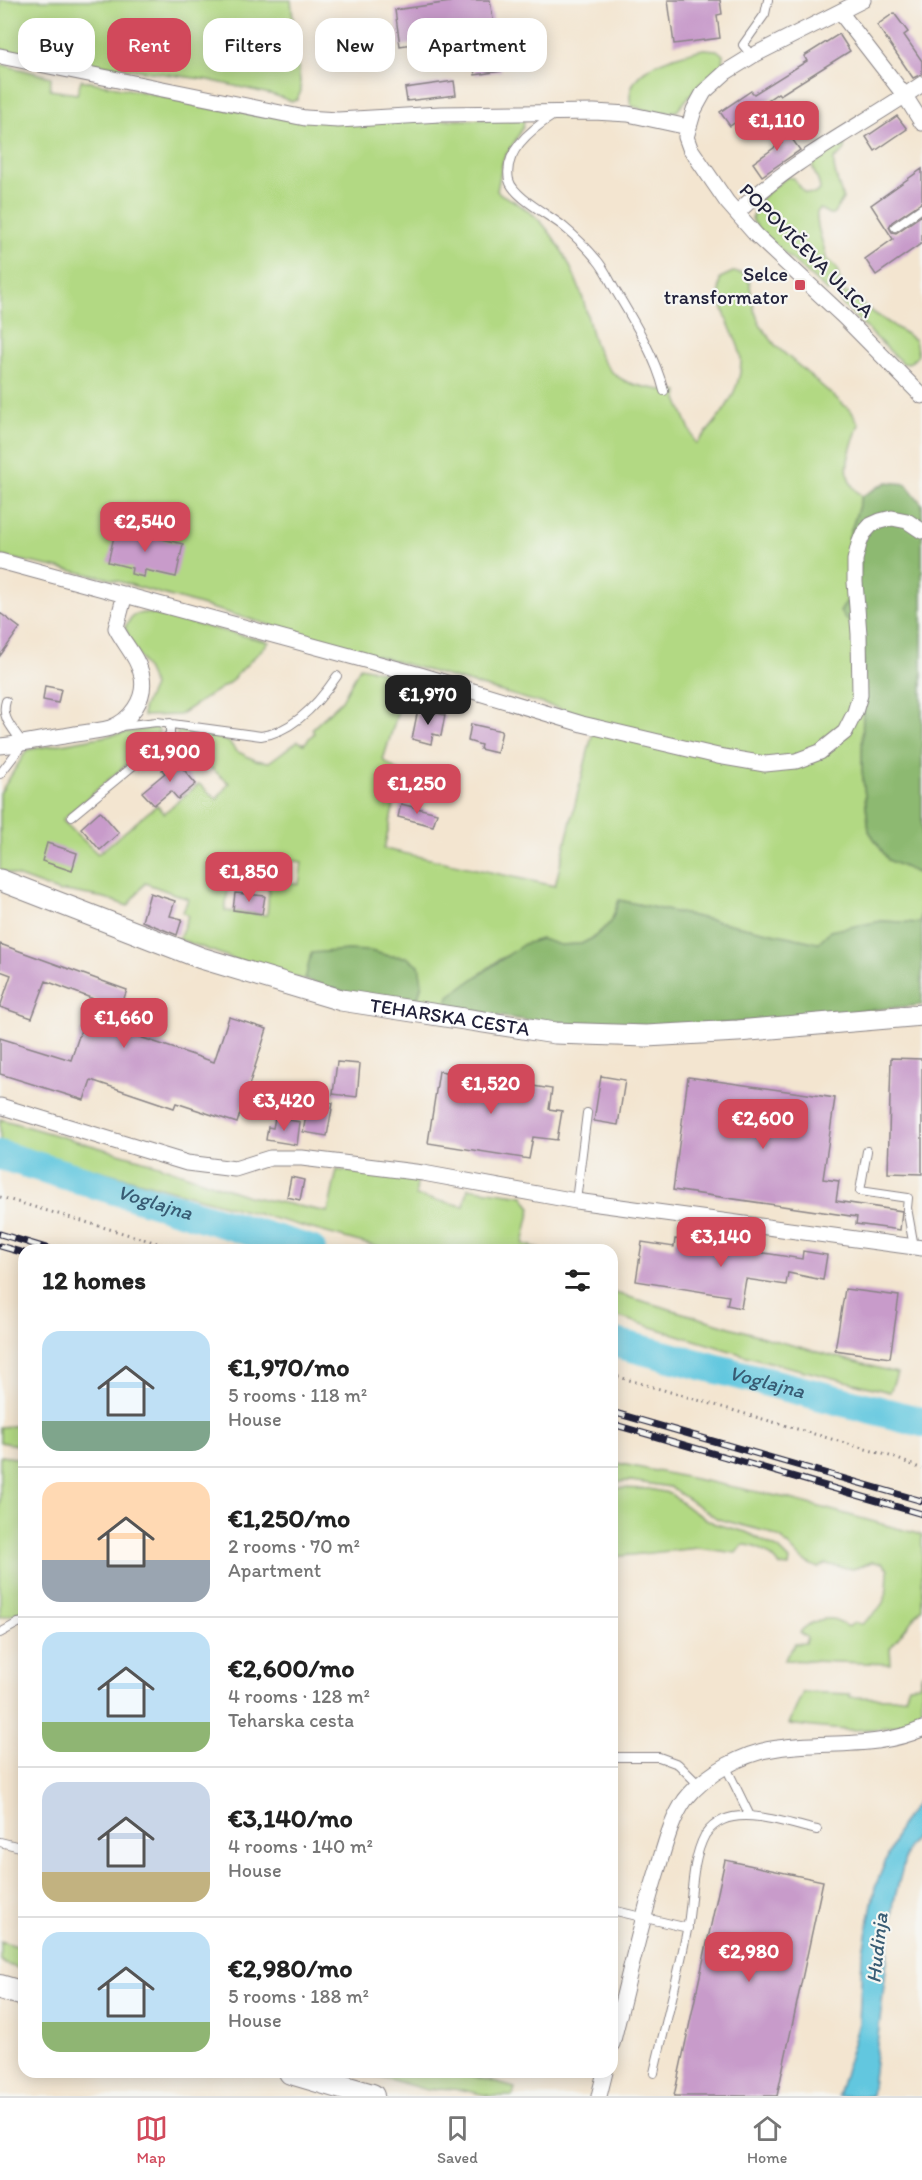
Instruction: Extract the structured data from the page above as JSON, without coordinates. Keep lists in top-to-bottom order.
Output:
{
  "streets": {
    "street": ["POPOVIČEVA ULICA", "TEHARSKA CESTA"]
  },
  "water": ["Voglajna", "Hudinja"],
  "places": {
    "transit": ["Selce transformator"]
  },
  "page": {
    "chip": [
      "Buy",
      "Rent",
      "Filters",
      "New",
      "Apartment"
    ],
    "price": [
      "€1,110",
      "€2,540",
      "€1,970",
      "€1,900",
      "€1,250",
      "€1,850",
      "€1,660",
      "€1,520",
      "€3,420",
      "€2,600",
      "€3,140",
      "€2,980"
    ],
    "heading": "12 homes",
    "list": [
      {
        "name": "€1,970/mo",
        "note": "5 rooms · 118 m² · House"
      },
      {
        "name": "€1,250/mo",
        "note": "2 rooms · 70 m² · Apartment"
      },
      {
        "name": "€2,600/mo",
        "note": "4 rooms · 128 m² · Teharska cesta"
      },
      {
        "name": "€3,140/mo",
        "note": "4 rooms · 140 m² · House"
      },
      {
        "name": "€2,980/mo",
        "note": "5 rooms · 188 m² · House"
      }
    ],
    "tabs": ["Map", "Saved", "Home"]
  }
}
